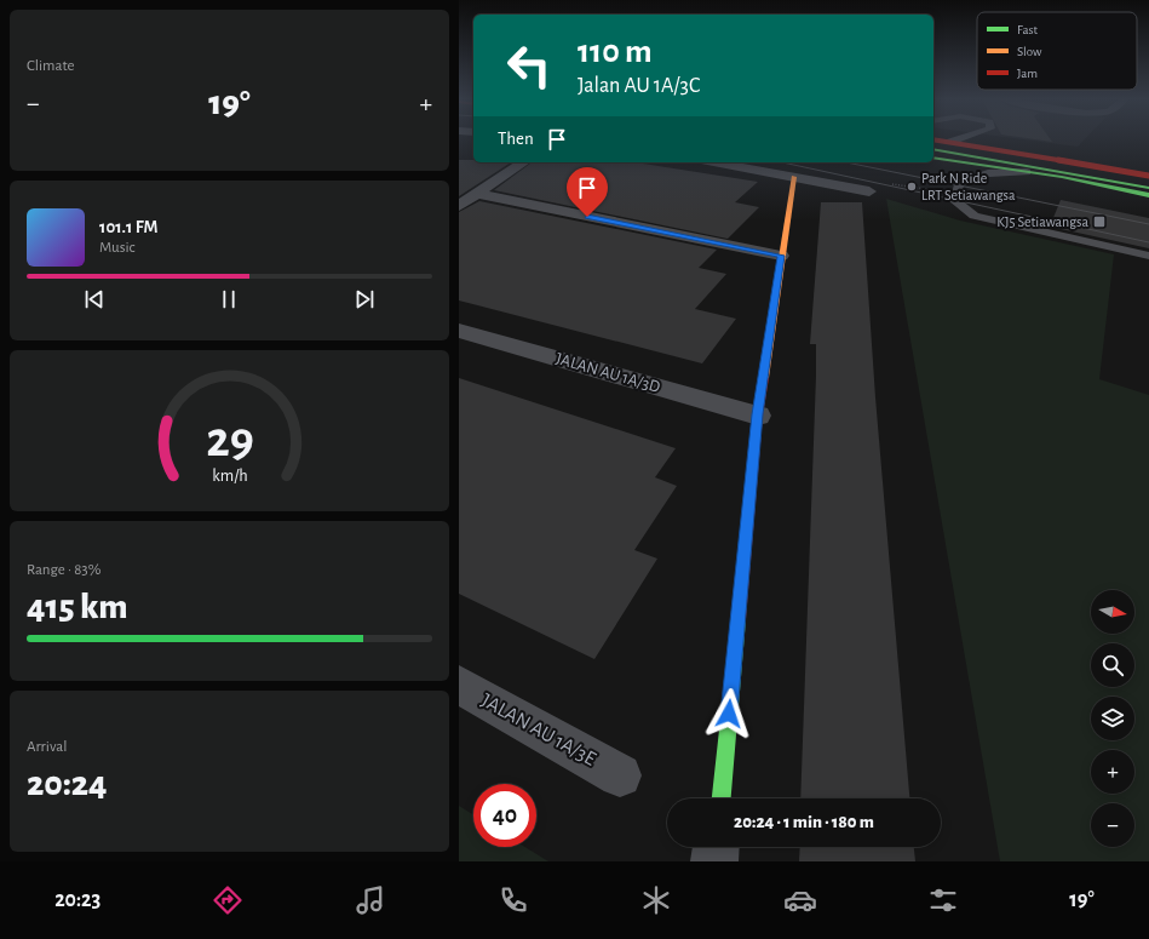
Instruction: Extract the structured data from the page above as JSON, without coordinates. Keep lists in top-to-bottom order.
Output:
{
  "streets": {
    "street": ["JALAN AU 1A/3D", "JALAN AU 1A/3E"]
  },
  "places": {
    "other": ["Park N Ride LRT Setiawangsa"],
    "transit": ["KJ5 Setiawangsa"]
  },
  "legend": ["Fast", "Slow", "Jam"],
  "north": "right",
  "page": {
    "tile": [
      "Climate",
      ["Range · 83%", "415 km"],
      ["Arrival", "20:24"]
    ],
    "turn": ["110 m", "Jalan AU 1A/3C"],
    "heat": ["−", "19°", "+"],
    "then": "Then",
    "song": ["101.1 FM", "Music"],
    "map_buttons": ["+", "−"],
    "limit": "40",
    "trip": "20:24 · 1 min · 180 m",
    "tabs": ["20:23", "19°"],
    "gauge": ["29", "km/h"]
  }
}
